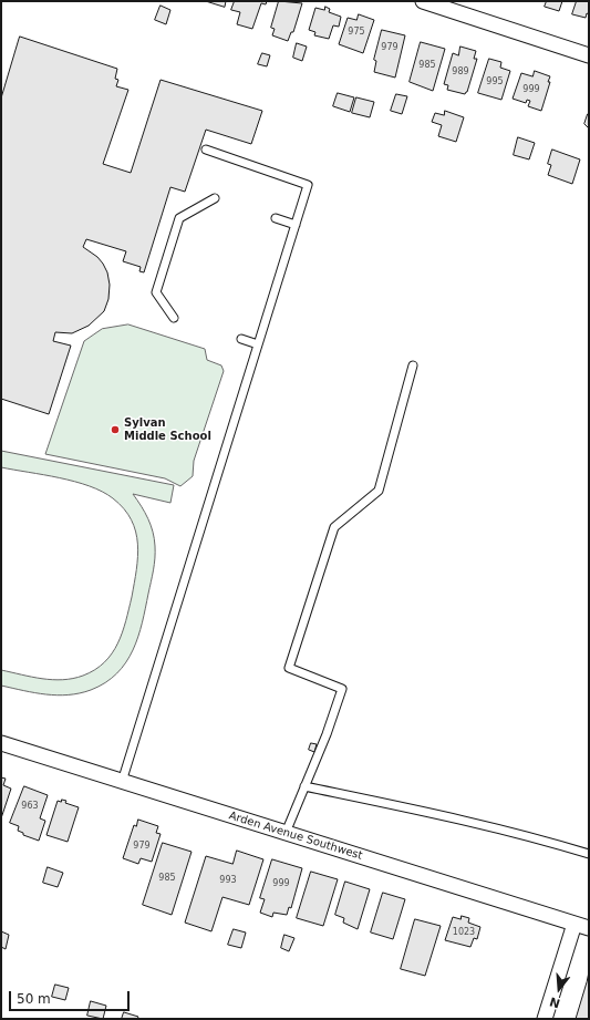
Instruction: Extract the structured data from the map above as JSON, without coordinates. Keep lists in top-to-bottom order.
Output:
{
  "streets": {
    "street": ["Arden Avenue Southwest"]
  },
  "places": ["Sylvan Middle School"],
  "house_numbers": [
    "975",
    "979",
    "985",
    "989",
    "995",
    "999",
    "963",
    "979",
    "985",
    "993",
    "999",
    "1023"
  ],
  "scale_bar": "50 m",
  "north": "bottom"
}
